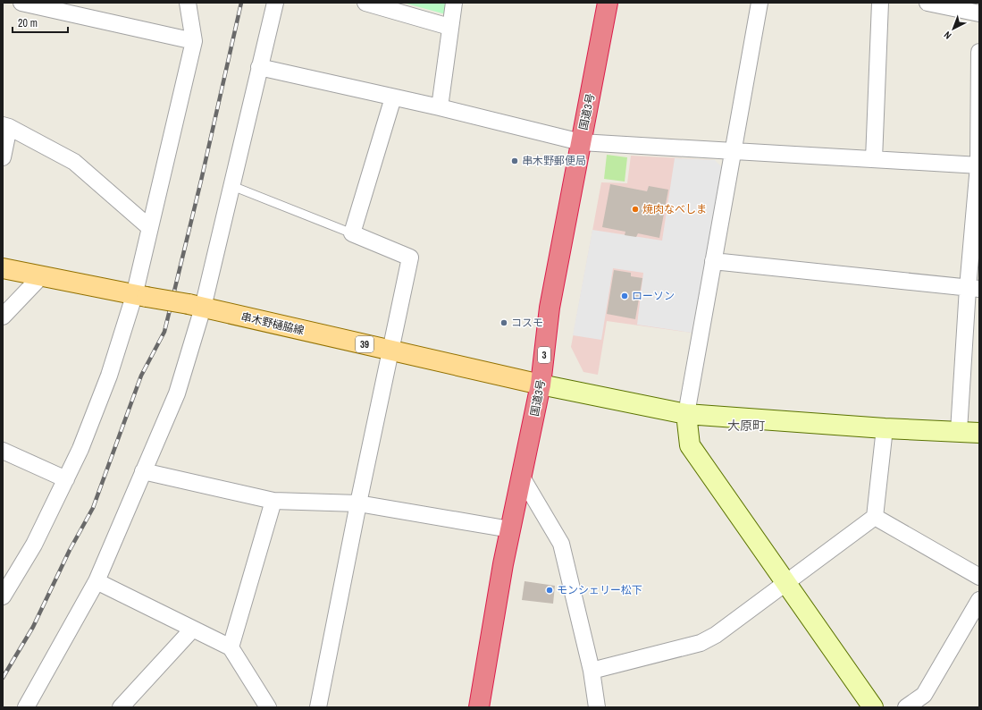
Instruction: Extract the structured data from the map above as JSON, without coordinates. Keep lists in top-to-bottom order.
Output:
{
  "streets": {
    "highway": ["国道3号", "3"],
    "main road": ["串木野樋脇線", "39"]
  },
  "crossings": [
    ["国道3号", "串木野樋脇線"]
  ],
  "districts": ["大原町"],
  "places": [
    "串木野郵便局",
    "焼肉なべしま",
    "ローソン",
    "コスモ",
    "モンシェリー松下"
  ],
  "scale_bar": "20 m",
  "north": "bottom left"
}
